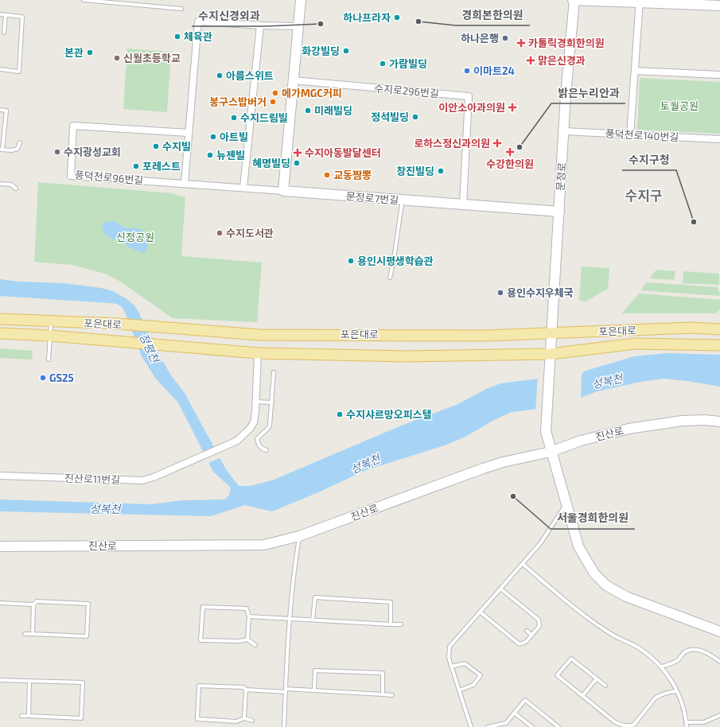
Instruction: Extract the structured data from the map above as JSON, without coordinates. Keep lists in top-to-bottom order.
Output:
{
  "streets": {
    "main road": ["포은대로"],
    "street": [
      "수지로296번길",
      "풍덕천로140번길",
      "문정로",
      "풍덕천로96번길",
      "문정로7번길",
      "진산로",
      "진산로11번길"
    ]
  },
  "crossings": [
    ["수지로296번길", "문정로7번길"],
    ["풍덕천로140번길", "문정로"],
    ["문정로", "문정로7번길"],
    ["문정로", "포은대로"],
    ["문정로", "진산로"],
    ["풍덕천로96번길", "문정로7번길"]
  ],
  "districts": ["수지구"],
  "water": ["정평천", "성복천"],
  "parks": ["토월공원", "신정공원"],
  "places": {
    "other": [
      "하나프라자",
      "경희본한의원",
      "수지신경외과",
      "체육관",
      "하나은행",
      "화강빌딩",
      "본관",
      "신월초등학교",
      "가람빌딩",
      "이마트24",
      "아름스위트",
      "메가MGC커피",
      "봉구스밥버거",
      "미래빌딩",
      "정석빌딩",
      "수지드림빌",
      "아트빌",
      "수지빌",
      "밝은누리안과",
      "수지광성교회",
      "뉴젠빌",
      "혜명빌딩",
      "포레스트",
      "창진빌딩",
      "교동짬뽕",
      "수지구청",
      "수지도서관",
      "용인시평생학습관",
      "용인수지우체국",
      "GS25",
      "수지샤르망오피스텔",
      "서울경희한의원"
    ],
    "health": [
      "카톨릭경희한의원",
      "맑은신경과",
      "이안소아과의원",
      "로하스정신과의원",
      "수강한의원",
      "수지아동발달센터"
    ]
  }
}
